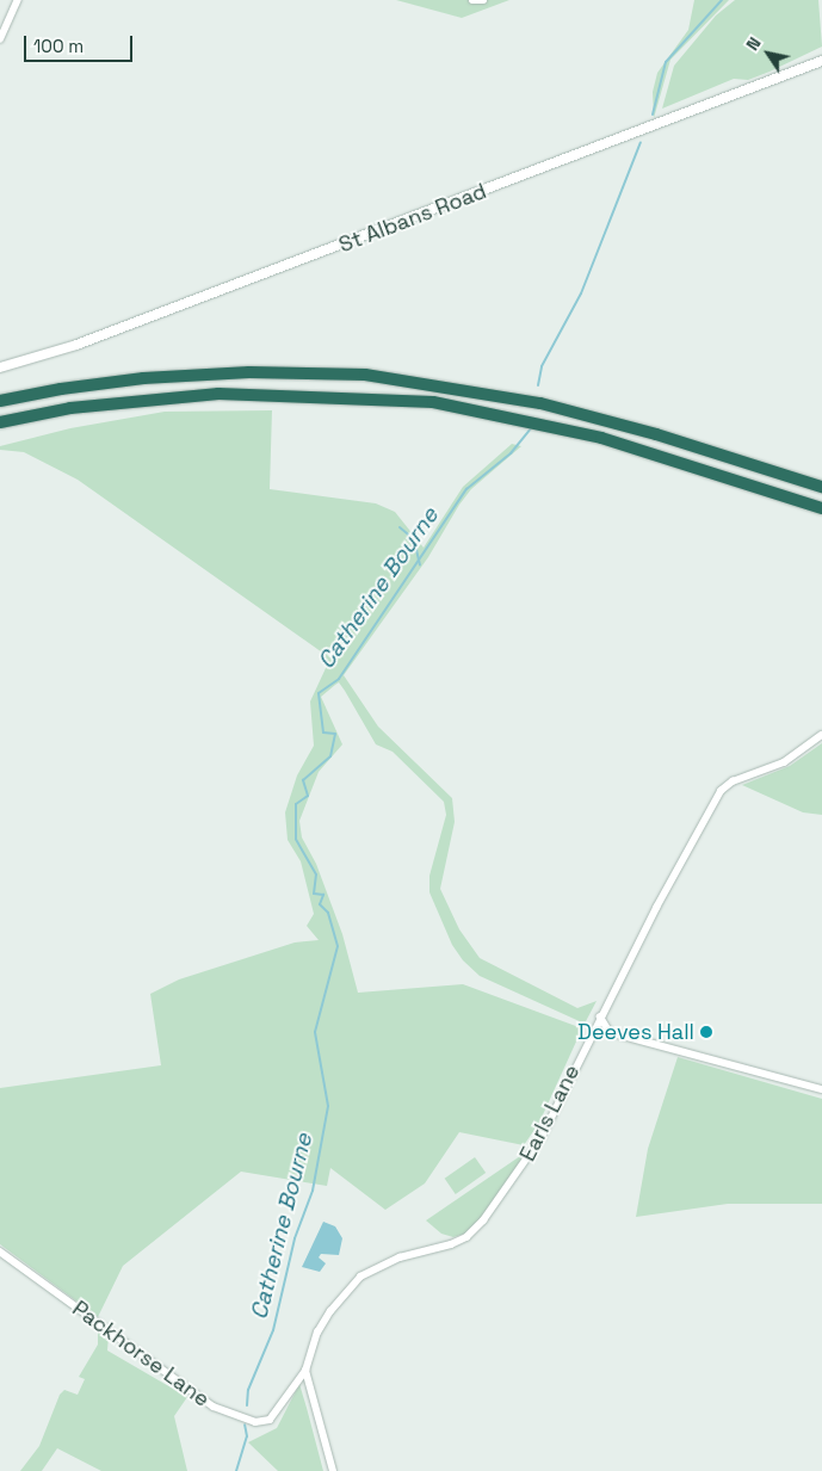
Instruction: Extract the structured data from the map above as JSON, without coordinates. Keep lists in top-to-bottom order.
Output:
{
  "streets": {
    "main road": ["St Albans Road"],
    "street": ["Earls Lane", "Packhorse Lane"]
  },
  "crossings": [
    ["Earls Lane", "Packhorse Lane"]
  ],
  "water": ["Catherine Bourne"],
  "places": ["Deeves Hall"],
  "scale_bar": "100 m",
  "north": "top left"
}
